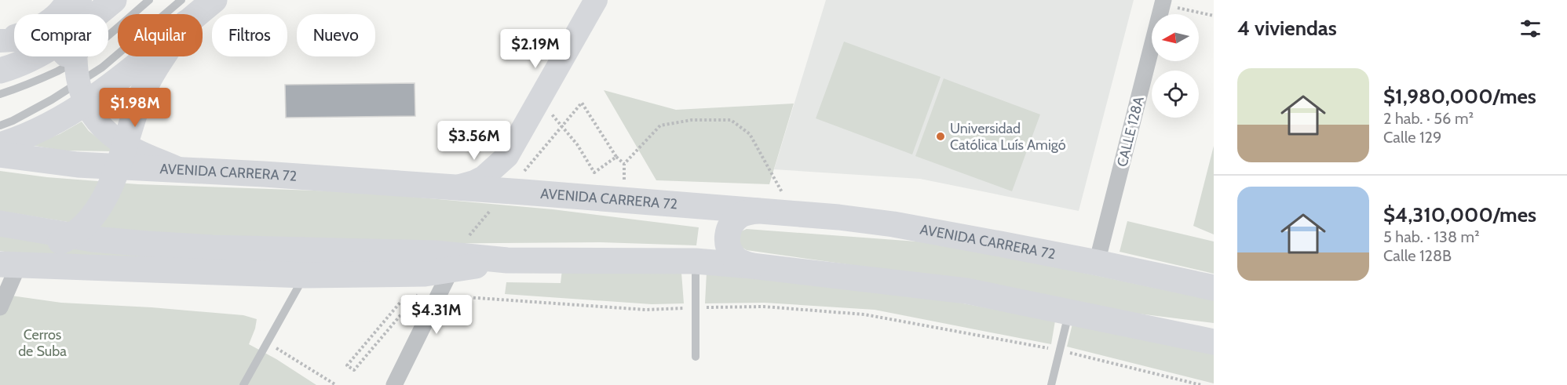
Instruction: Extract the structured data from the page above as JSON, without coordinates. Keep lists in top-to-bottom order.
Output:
{
  "streets": {
    "main road": ["AVENIDA CARRERA 72"],
    "street": ["CALLE 128A"]
  },
  "crossings": [
    ["CALLE 128A", "AVENIDA CARRERA 72"]
  ],
  "parks": ["Cerros de Suba"],
  "places": ["Universidad Católica Luís Amigó"],
  "north": "left",
  "page": {
    "heading": "4 viviendas",
    "chip": [
      "Comprar",
      "Alquilar",
      "Filtros",
      "Nuevo"
    ],
    "price": [
      "$2.19M",
      "$1.98M",
      "$3.56M",
      "$4.31M"
    ],
    "list": [
      {
        "name": "$1,980,000/mes",
        "note": "2 hab. · 56 m² · Calle 129"
      },
      {
        "name": "$4,310,000/mes",
        "note": "5 hab. · 138 m² · Calle 128B"
      }
    ]
  }
}
